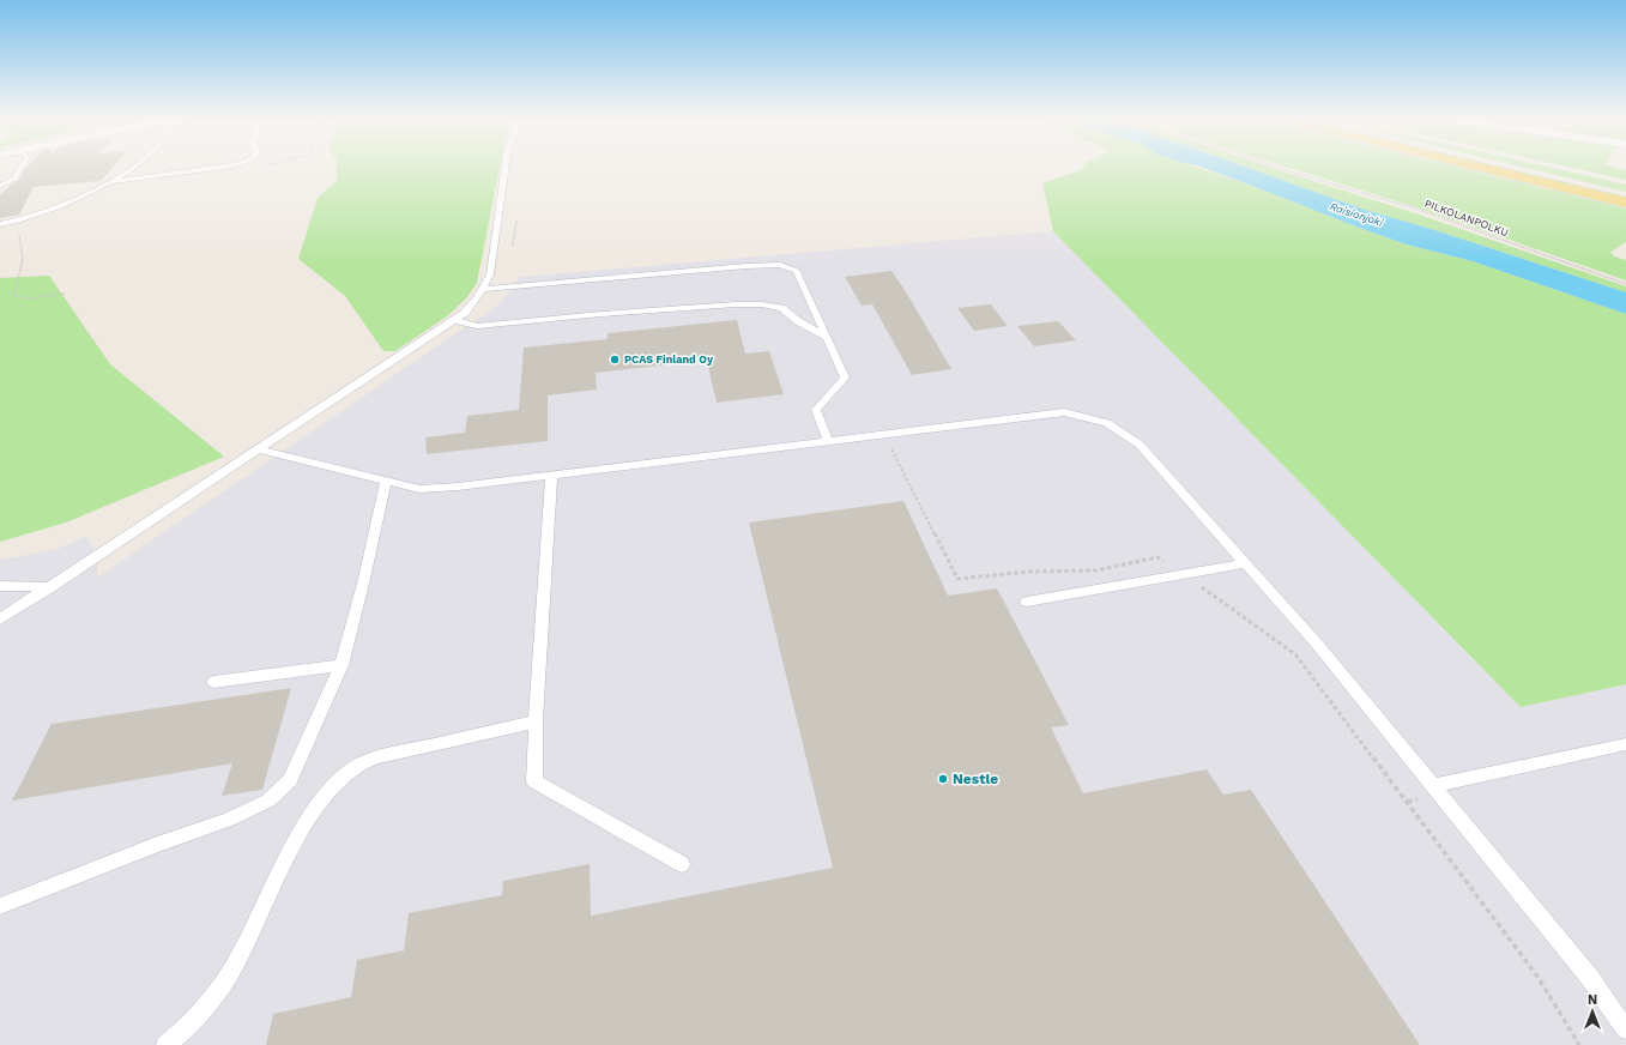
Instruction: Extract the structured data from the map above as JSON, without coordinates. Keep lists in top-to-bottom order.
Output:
{
  "streets": {
    "path": ["PILKOLANPOLKU"]
  },
  "water": ["Raisionjoki"],
  "places": ["PCAS Finland Oy", "Nestle"],
  "north": "top"
}
